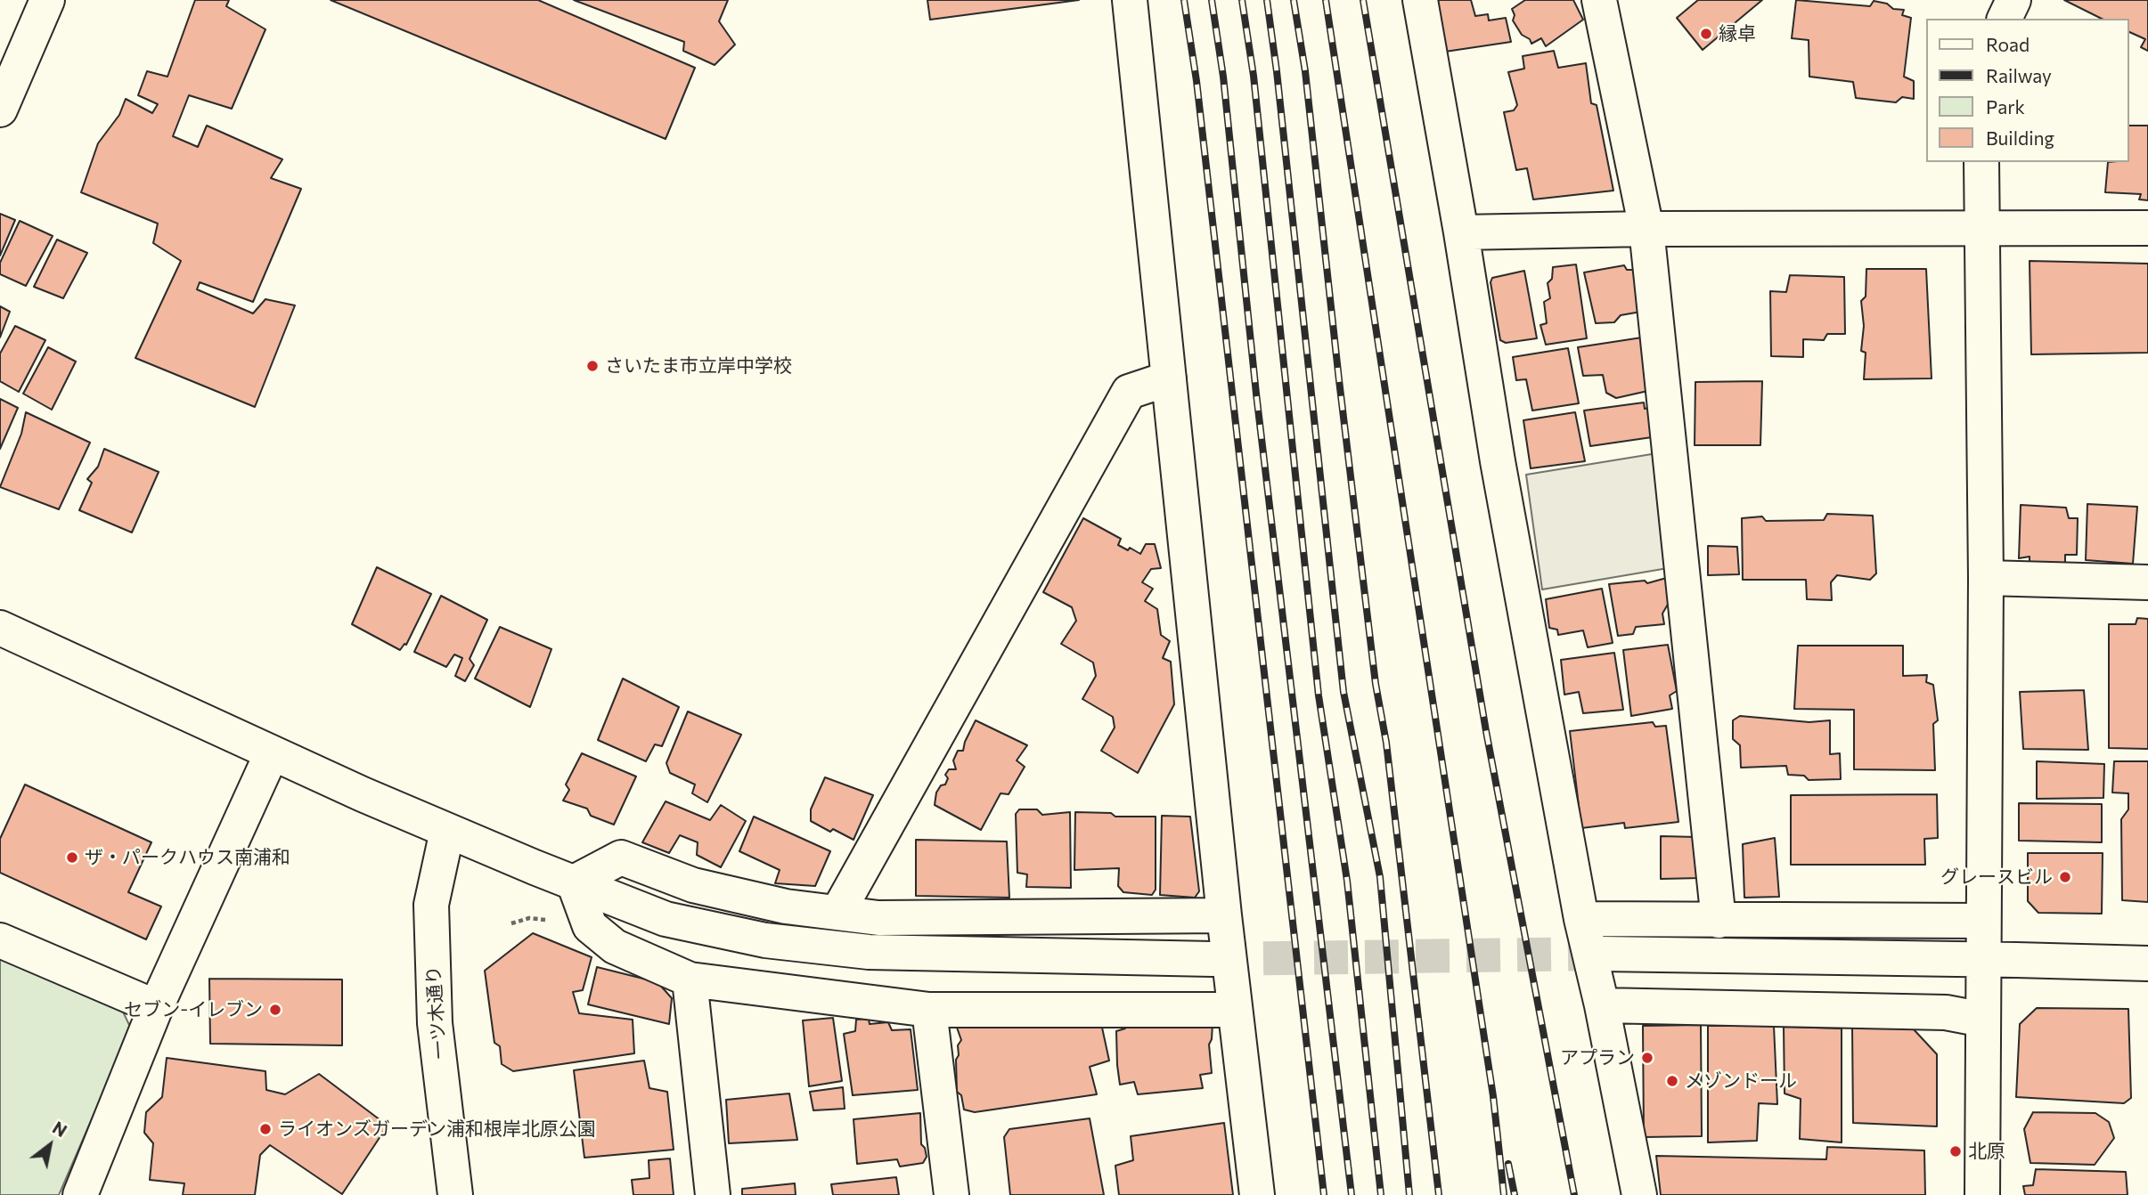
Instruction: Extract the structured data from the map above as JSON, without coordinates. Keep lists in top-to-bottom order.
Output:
{
  "streets": {
    "street": ["一ツ木通り"]
  },
  "places": [
    "縁卓",
    "さいたま市立岸中学校",
    "ザ・パークハウス南浦和",
    "グレースビル",
    "セブン-イレブン",
    "アプラン",
    "メゾンドール",
    "ライオンズガーデン浦和根岸北原公園",
    "北原"
  ],
  "legend": [
    "Road",
    "Railway",
    "Park",
    "Building"
  ],
  "north": "top right"
}
